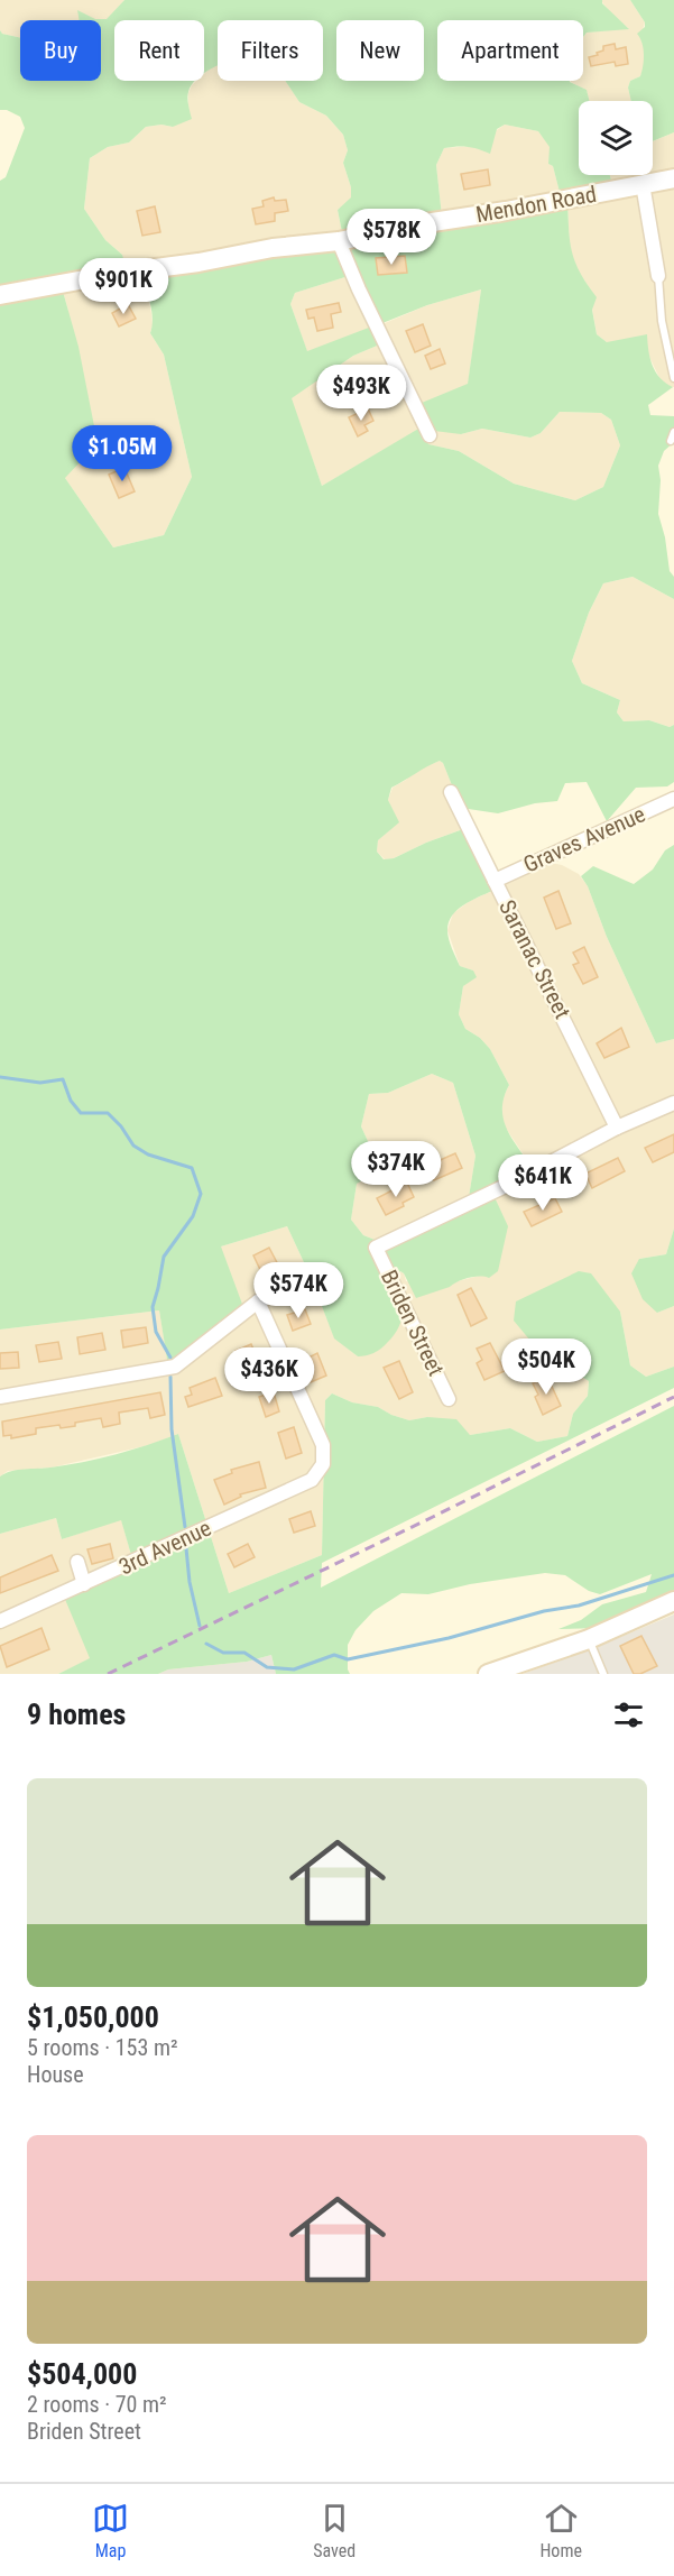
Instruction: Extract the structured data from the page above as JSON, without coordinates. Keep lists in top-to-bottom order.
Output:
{
  "streets": {
    "street": [
      "Mendon Road",
      "Graves Avenue",
      "Saranac Street",
      "Briden Street",
      "3rd Avenue"
    ]
  },
  "crossings": [
    ["Graves Avenue", "Saranac Street"],
    ["Saranac Street", "Briden Street"]
  ],
  "page": {
    "chip": [
      "Buy",
      "Rent",
      "Filters",
      "New",
      "Apartment"
    ],
    "price": [
      "$578K",
      "$901K",
      "$493K",
      "$1.05M",
      "$374K",
      "$641K",
      "$574K",
      "$504K",
      "$436K"
    ],
    "heading": "9 homes",
    "list": [
      {
        "name": "$1,050,000",
        "note": "5 rooms · 153 m² · House"
      },
      {
        "name": "$504,000",
        "note": "2 rooms · 70 m² · Briden Street"
      }
    ],
    "tabs": ["Map", "Saved", "Home"]
  }
}
